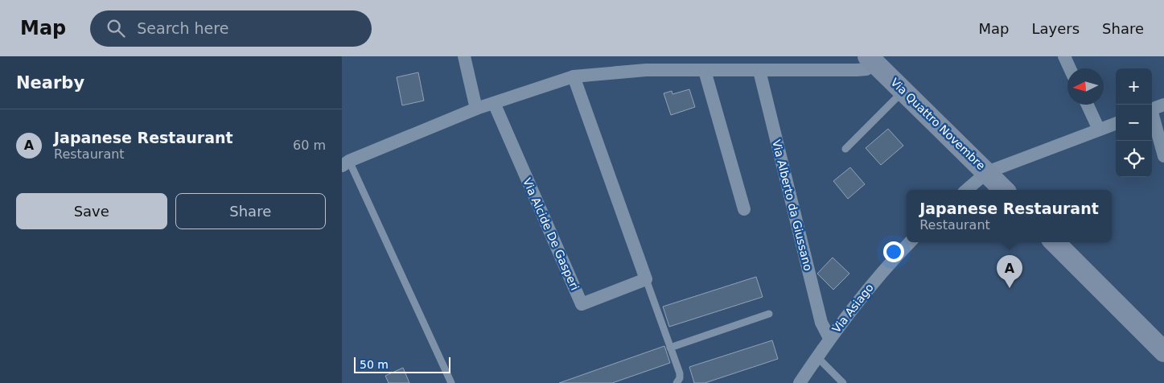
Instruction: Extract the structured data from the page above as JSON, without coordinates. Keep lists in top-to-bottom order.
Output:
{
  "streets": {
    "main road": ["Via Quattro Novembre"],
    "street": ["Via Alberto da Giussano", "Via Alcide De Gasperi", "Via Asiago"]
  },
  "crossings": [
    ["Via Alberto da Giussano", "Via Asiago"]
  ],
  "scale_bar": "50 m",
  "north": "left",
  "page": {
    "header": "Map",
    "search": "Search here",
    "nav": ["Map", "Layers", "Share"],
    "heading": "Nearby",
    "map_buttons": ["+", "−"],
    "list": [
      {
        "mark": "A",
        "name": "Japanese Restaurant",
        "note": "Restaurant",
        "value": "60 m"
      }
    ],
    "buttons": ["Save", "Share"],
    "popup": ["Japanese Restaurant", "Restaurant"],
    "pins": "A",
    "scale": "50 m"
  }
}
